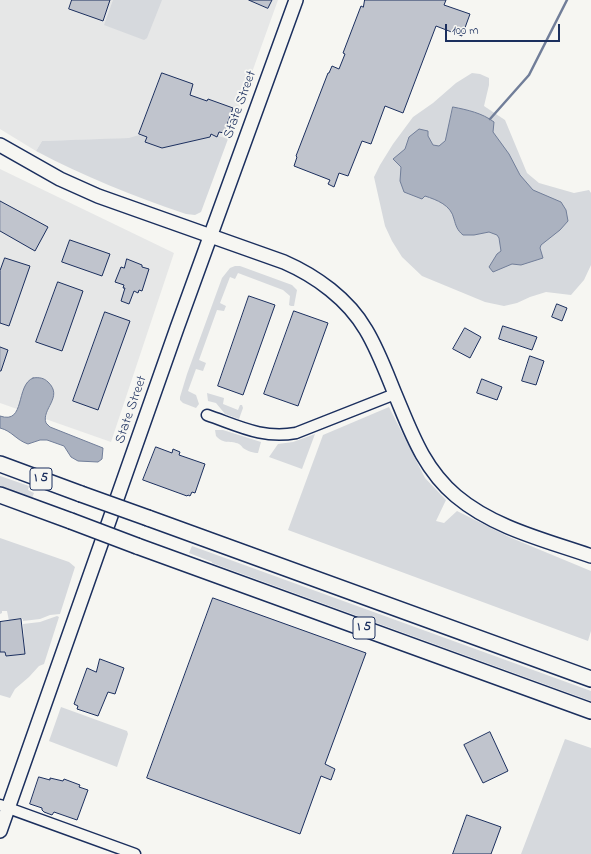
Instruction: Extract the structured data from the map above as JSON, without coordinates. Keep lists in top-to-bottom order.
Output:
{
  "streets": {
    "highway": ["I 5"],
    "main road": ["State Street"]
  },
  "scale_bar": "100 m"
}
